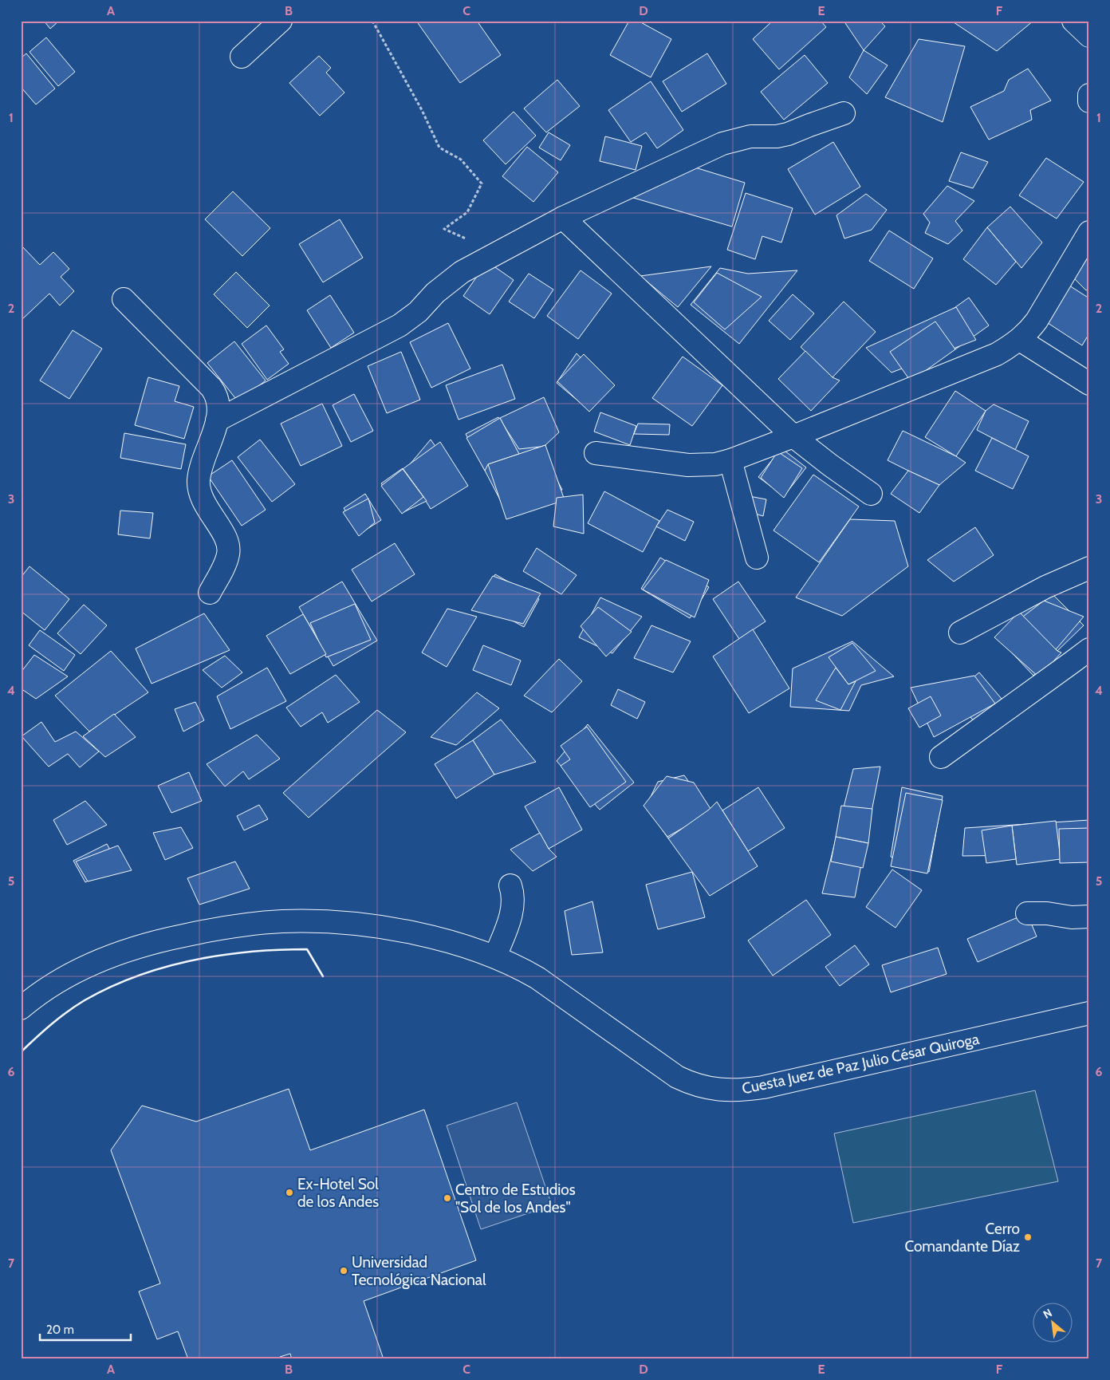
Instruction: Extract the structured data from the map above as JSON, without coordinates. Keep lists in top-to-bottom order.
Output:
{
  "streets": {
    "street": ["Cuesta Juez de Paz Julio César Quiroga"]
  },
  "places": [
    "Ex-Hotel Sol de los Andes",
    "Centro de Estudios \"Sol de los Andes\"",
    "Cerro Comandante Díaz",
    "Universidad Tecnológica Nacional"
  ],
  "scale_bar": "20 m",
  "north": "top left",
  "grid": {
    "columns": [
      "A",
      "B",
      "C",
      "D",
      "E",
      "F"
    ],
    "rows": [
      "1",
      "2",
      "3",
      "4",
      "5",
      "6",
      "7"
    ]
  }
}
